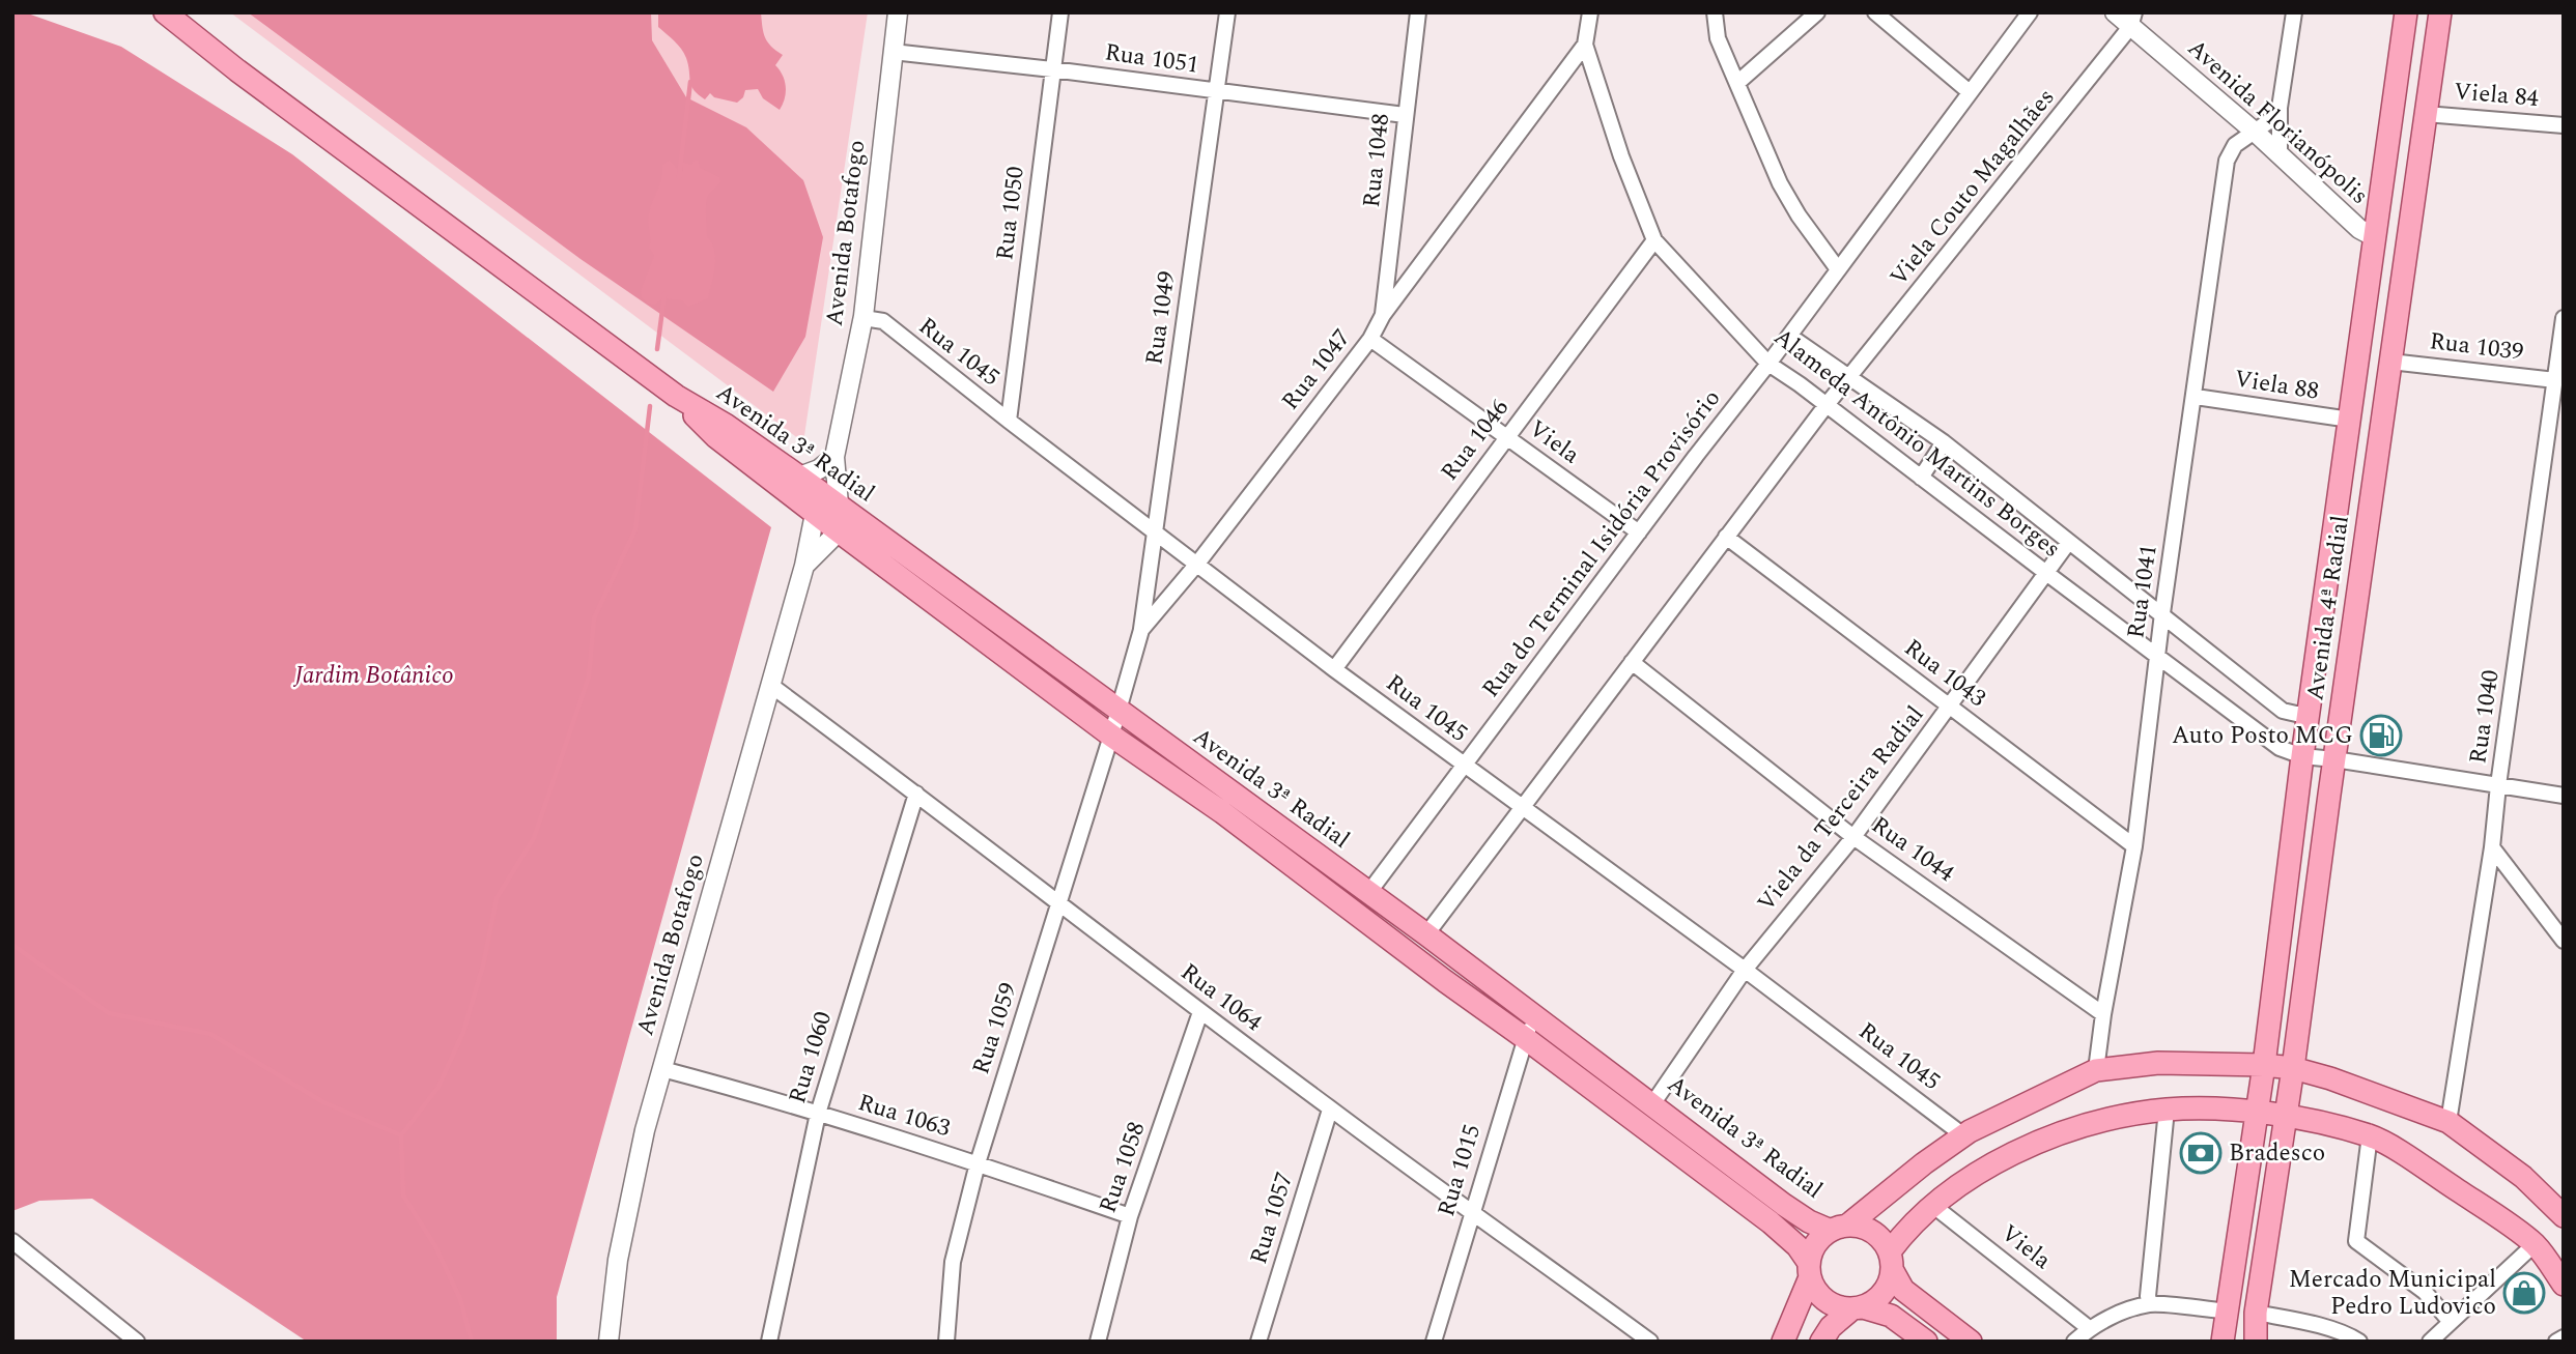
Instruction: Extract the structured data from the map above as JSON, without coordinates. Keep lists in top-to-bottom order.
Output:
{
  "streets": {
    "main road": ["Avenida 3ª Radial", "Avenida 4ª Radial"],
    "street": [
      "Rua 1051",
      "Viela 84",
      "Avenida Florianópolis",
      "Rua 1048",
      "Viela Couto Magalhães",
      "Rua 1050",
      "Avenida Botafogo",
      "Rua 1049",
      "Rua 1039",
      "Rua 1045",
      "Rua 1047",
      "Viela 88",
      "Rua 1046",
      "Viela",
      "Alameda Antônio Martins Borges",
      "Rua do Terminal Isidória Provisório",
      "Rua 1041",
      "Rua 1043",
      "Rua 1040",
      "Viela da Terceira Radial",
      "Rua 1044",
      "Rua 1064",
      "Rua 1059",
      "Rua 1060",
      "Rua 1063",
      "Rua 1058",
      "Rua 1015",
      "Rua 1057"
    ]
  },
  "crossings": [
    ["Rua 1051", "Rua 1048"],
    ["Rua 1051", "Rua 1050"],
    ["Rua 1051", "Avenida Botafogo"],
    ["Rua 1051", "Rua 1049"],
    ["Viela 84", "Avenida 4ª Radial"],
    ["Avenida Florianópolis", "Viela Couto Magalhães"],
    ["Avenida Florianópolis", "Rua 1041"],
    ["Avenida Florianópolis", "Avenida 4ª Radial"],
    ["Rua 1048", "Rua 1047"],
    ["Viela Couto Magalhães", "Alameda Antônio Martins Borges"],
    ["Rua 1050", "Rua 1045"],
    ["Avenida Botafogo", "Rua 1045"],
    ["Avenida Botafogo", "Avenida 3ª Radial"],
    ["Avenida Botafogo", "Rua 1064"],
    ["Avenida Botafogo", "Rua 1063"],
    ["Rua 1049", "Rua 1045"],
    ["Rua 1049", "Rua 1047"],
    ["Rua 1039", "Avenida 4ª Radial"],
    ["Rua 1039", "Rua 1040"],
    ["Rua 1045", "Rua 1047"],
    ["Rua 1045", "Rua 1046"],
    ["Rua 1045", "Rua do Terminal Isidória Provisório"],
    ["Rua 1045", "Viela da Terceira Radial"],
    ["Rua 1047", "Viela"],
    ["Rua 1047", "Avenida 3ª Radial"],
    ["Rua 1047", "Alameda Antônio Martins Borges"],
    ["Rua 1047", "Rua 1059"],
    ["Viela 88", "Rua 1041"],
    ["Viela 88", "Avenida 4ª Radial"],
    ["Rua 1046", "Viela"],
    ["Rua 1046", "Alameda Antônio Martins Borges"],
    ["Viela", "Rua do Terminal Isidória Provisório"],
    ["Avenida 3ª Radial", "Rua do Terminal Isidória Provisório"],
    ["Avenida 3ª Radial", "Viela da Terceira Radial"],
    ["Avenida 3ª Radial", "Rua 1059"],
    ["Avenida 3ª Radial", "Rua 1015"],
    ["Alameda Antônio Martins Borges", "Rua do Terminal Isidória Provisório"],
    ["Alameda Antônio Martins Borges", "Rua 1041"],
    ["Alameda Antônio Martins Borges", "Avenida 4ª Radial"],
    ["Alameda Antônio Martins Borges", "Rua 1040"],
    ["Alameda Antônio Martins Borges", "Viela da Terceira Radial"],
    ["Rua 1041", "Rua 1043"],
    ["Rua 1041", "Rua 1044"],
    ["Rua 1043", "Viela da Terceira Radial"],
    ["Viela da Terceira Radial", "Rua 1044"],
    ["Rua 1064", "Rua 1059"],
    ["Rua 1064", "Rua 1060"],
    ["Rua 1064", "Rua 1058"],
    ["Rua 1064", "Rua 1015"],
    ["Rua 1064", "Rua 1057"],
    ["Rua 1059", "Rua 1063"],
    ["Rua 1060", "Rua 1063"],
    ["Rua 1063", "Rua 1058"]
  ],
  "parks": ["Jardim Botânico"],
  "places": {
    "fuel station": ["Auto Posto MCG"],
    "bank": ["Bradesco"],
    "shop": ["Mercado Municipal Pedro Ludovico"]
  }
}
